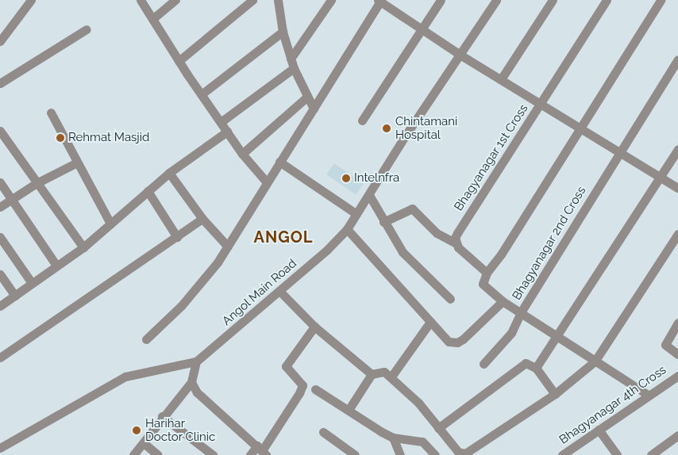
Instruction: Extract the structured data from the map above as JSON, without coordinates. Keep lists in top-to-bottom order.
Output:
{
  "streets": {
    "street": [
      "Bhagyanagar 1st Cross",
      "Bhagyanagar 2nd Cross",
      "Angol Main Road",
      "Bhagyanagar 4th Cross"
    ]
  },
  "crossings": [
    ["Bhagyanagar 2nd Cross", "Bhagyanagar 4th Cross"]
  ],
  "districts": ["ANGOL"],
  "places": [
    "Chintamani Hospital",
    "Rehmat Masjid",
    "Intelnfra",
    "Harihar Doctor Clinic"
  ]
}
